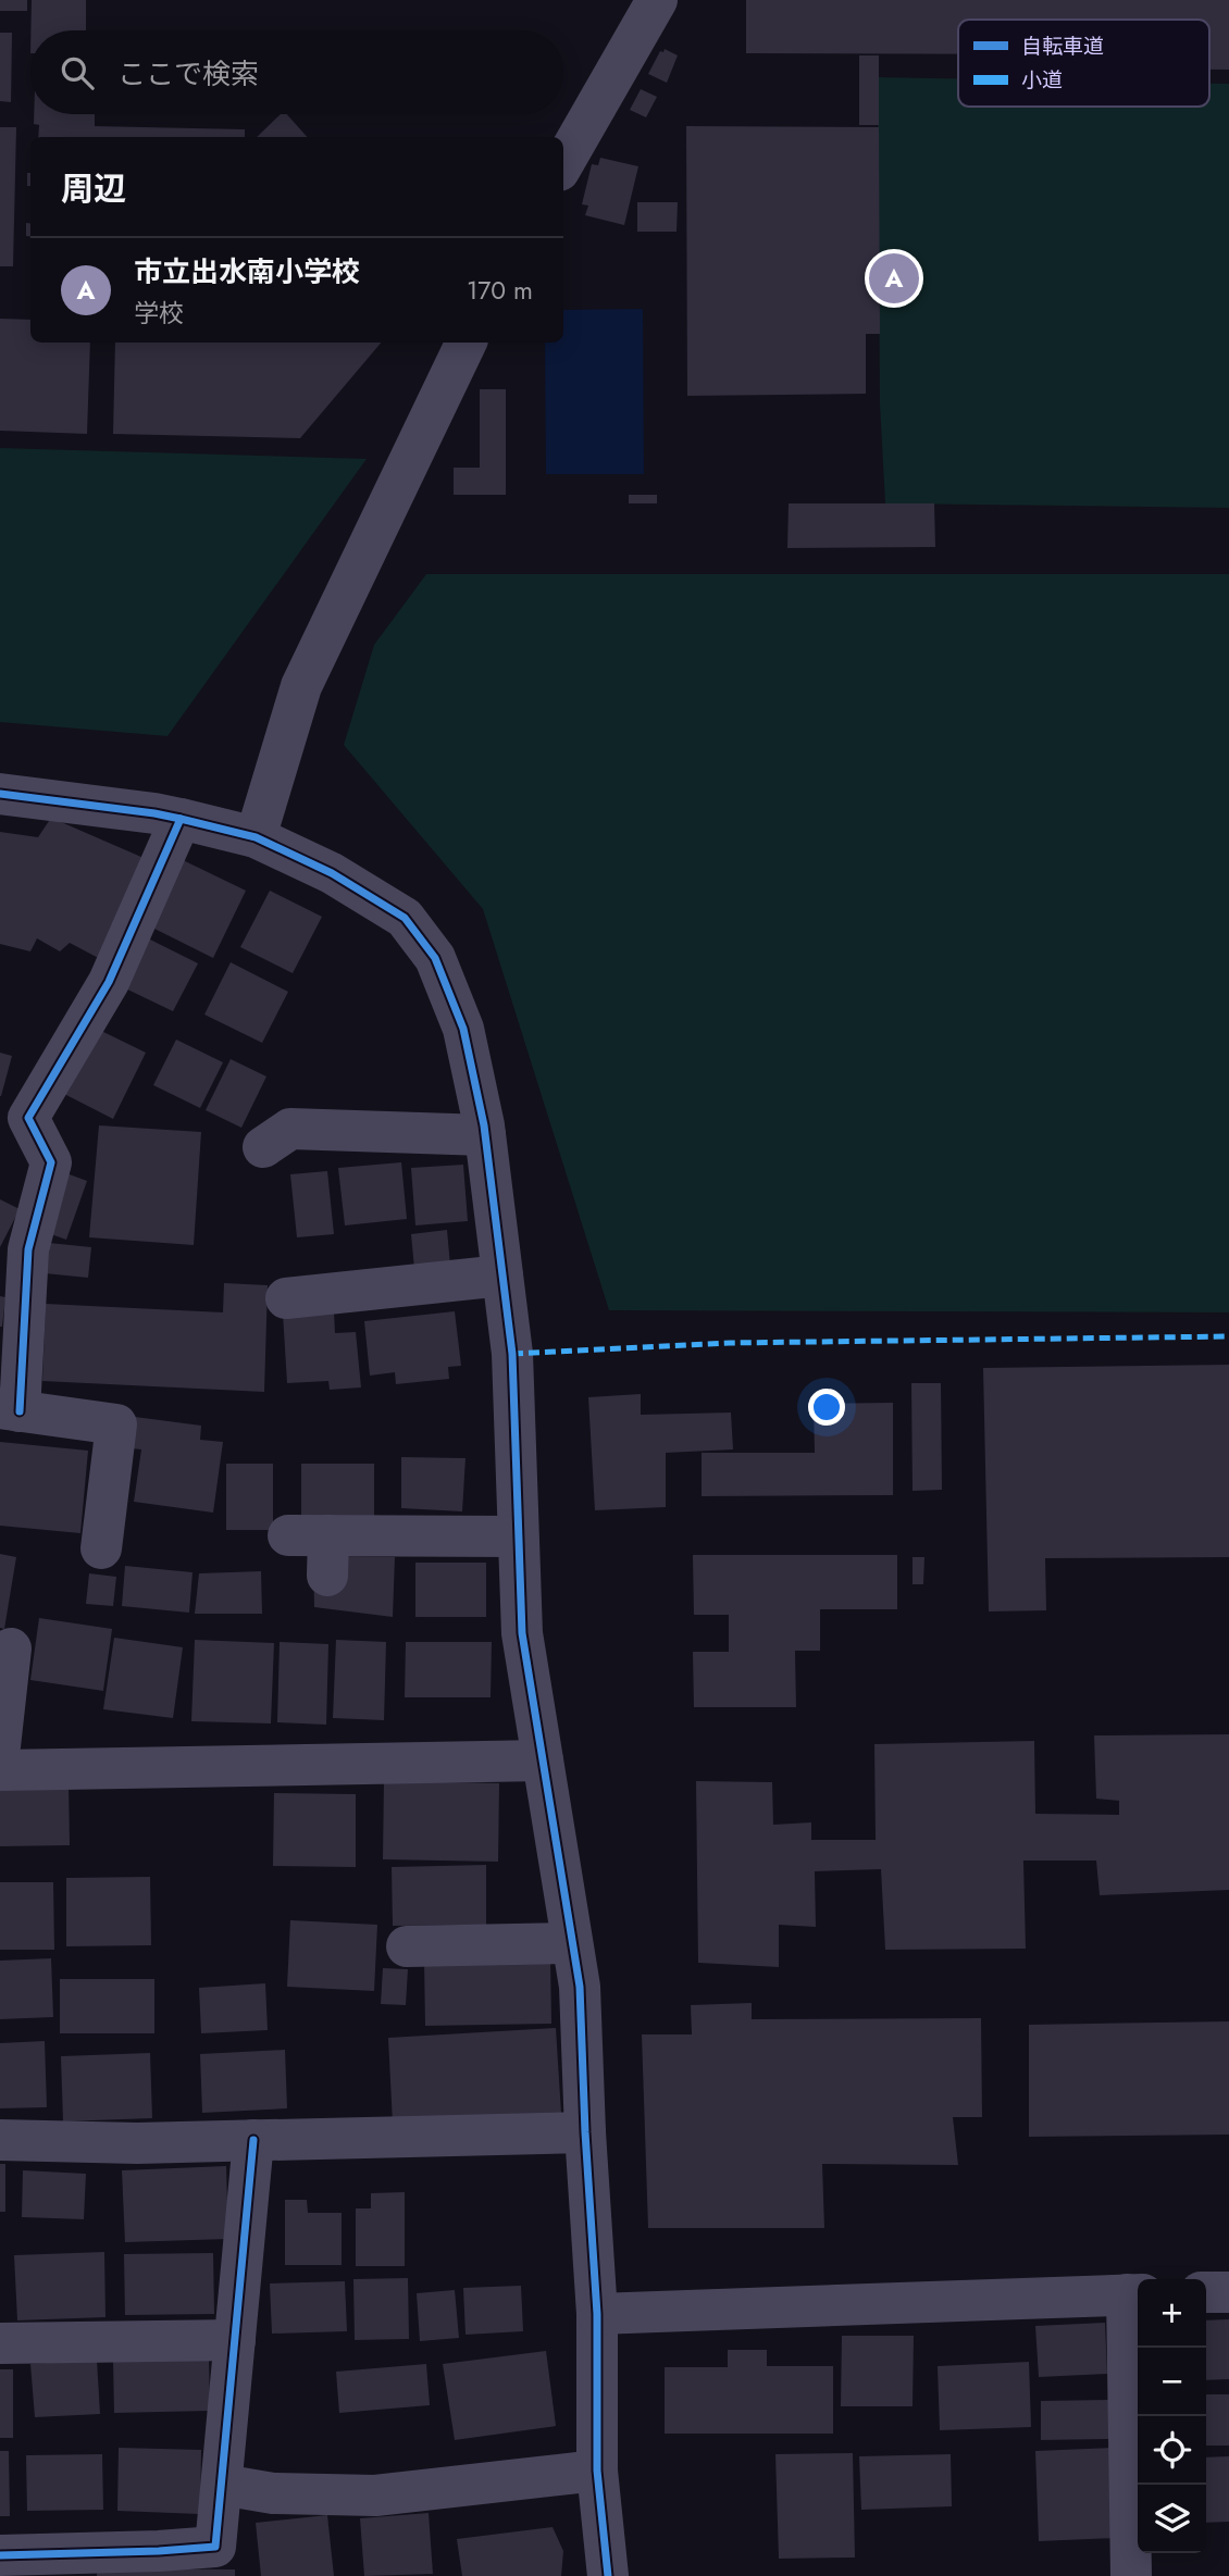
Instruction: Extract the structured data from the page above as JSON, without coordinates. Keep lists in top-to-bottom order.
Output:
{
  "legend": ["自転車道", "小道"],
  "page": {
    "search": "ここで検索",
    "heading": "周辺",
    "list": [
      {
        "mark": "A",
        "name": "市立出水南小学校",
        "note": "学校",
        "value": "170 m"
      }
    ],
    "pins": "A",
    "map_buttons": ["+", "−"]
  }
}
